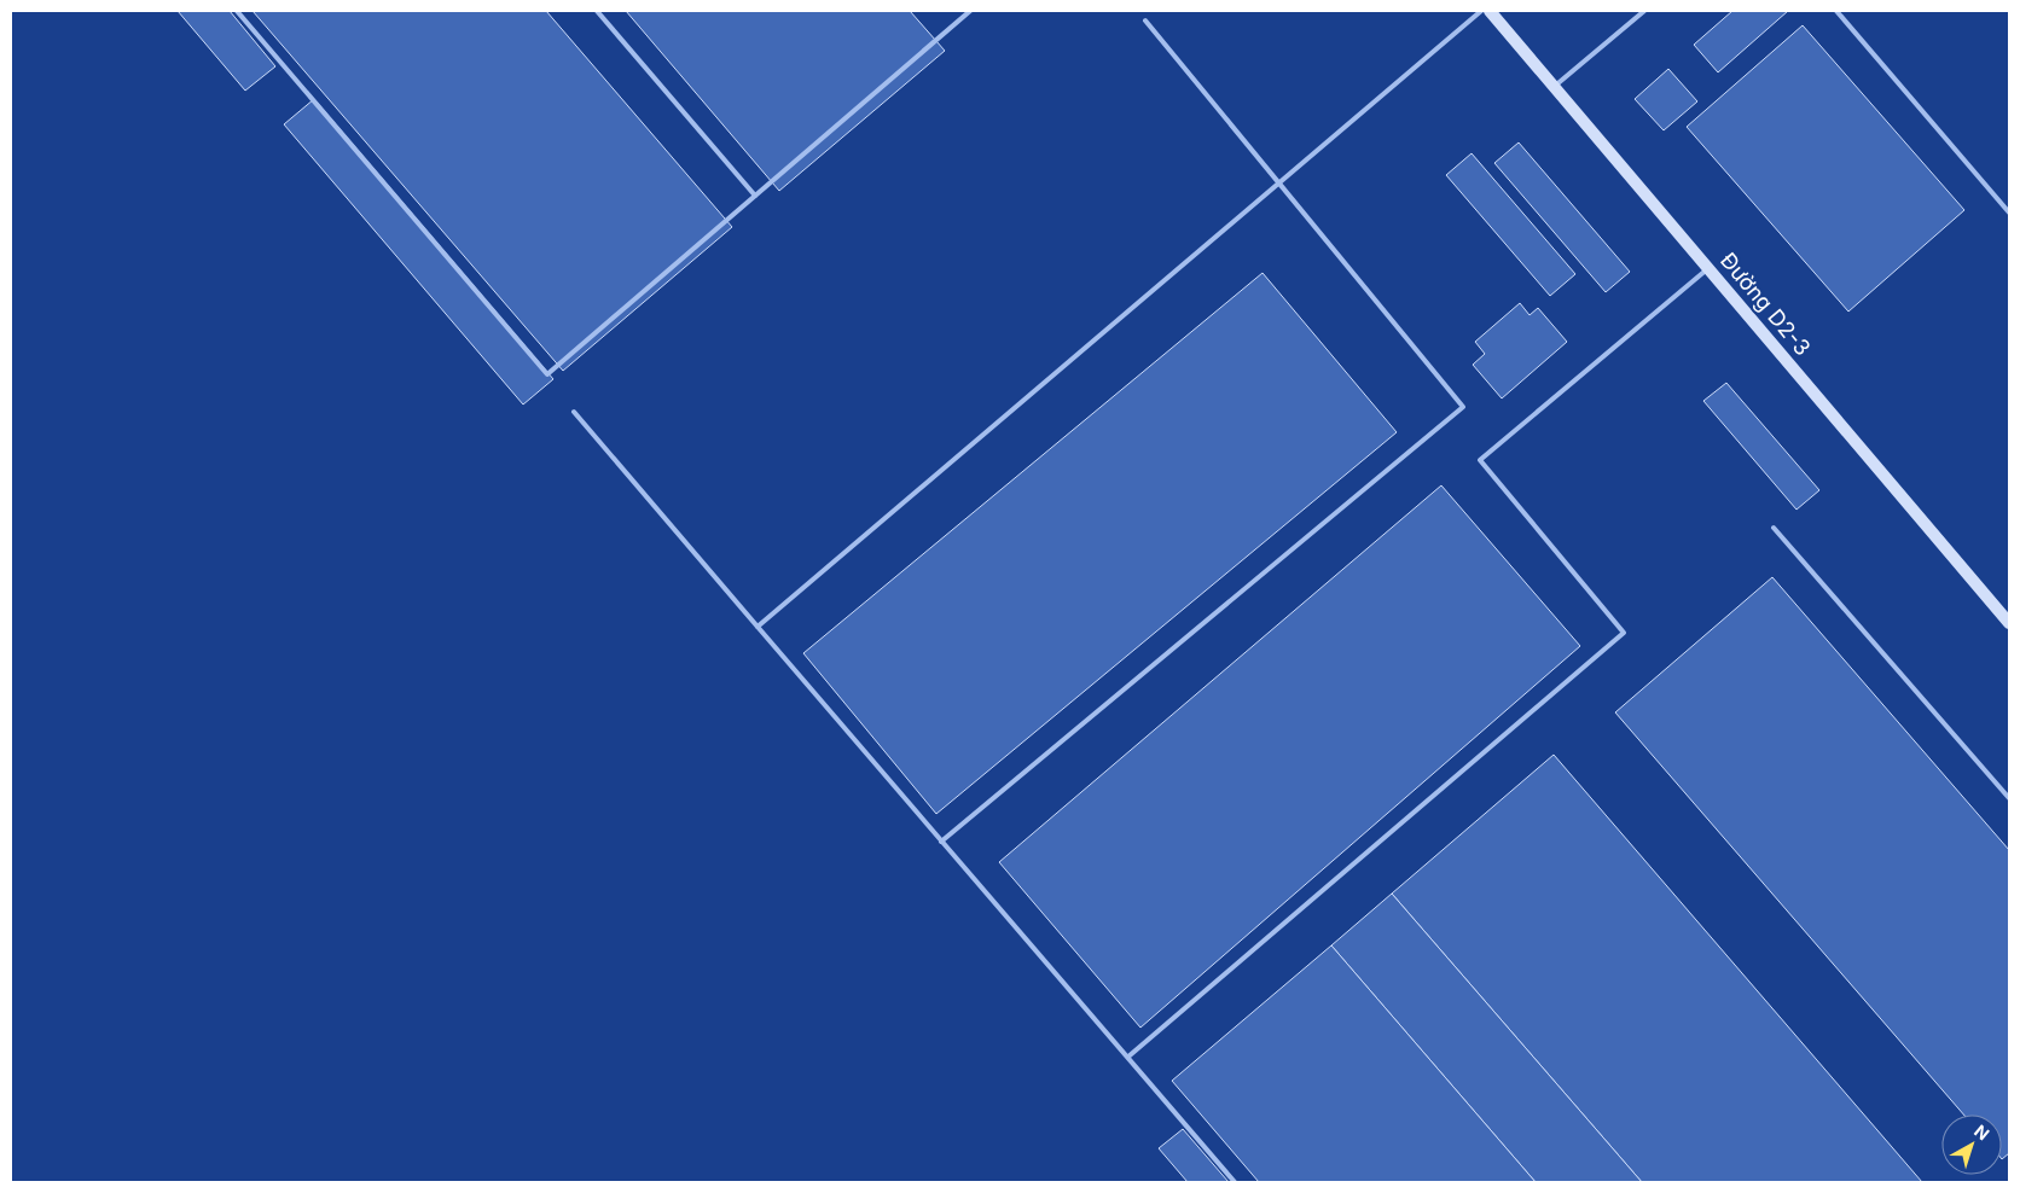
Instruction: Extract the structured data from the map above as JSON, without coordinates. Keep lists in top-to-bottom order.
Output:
{
  "streets": {
    "main road": ["Đường D2-3"]
  },
  "north": "top right"
}
